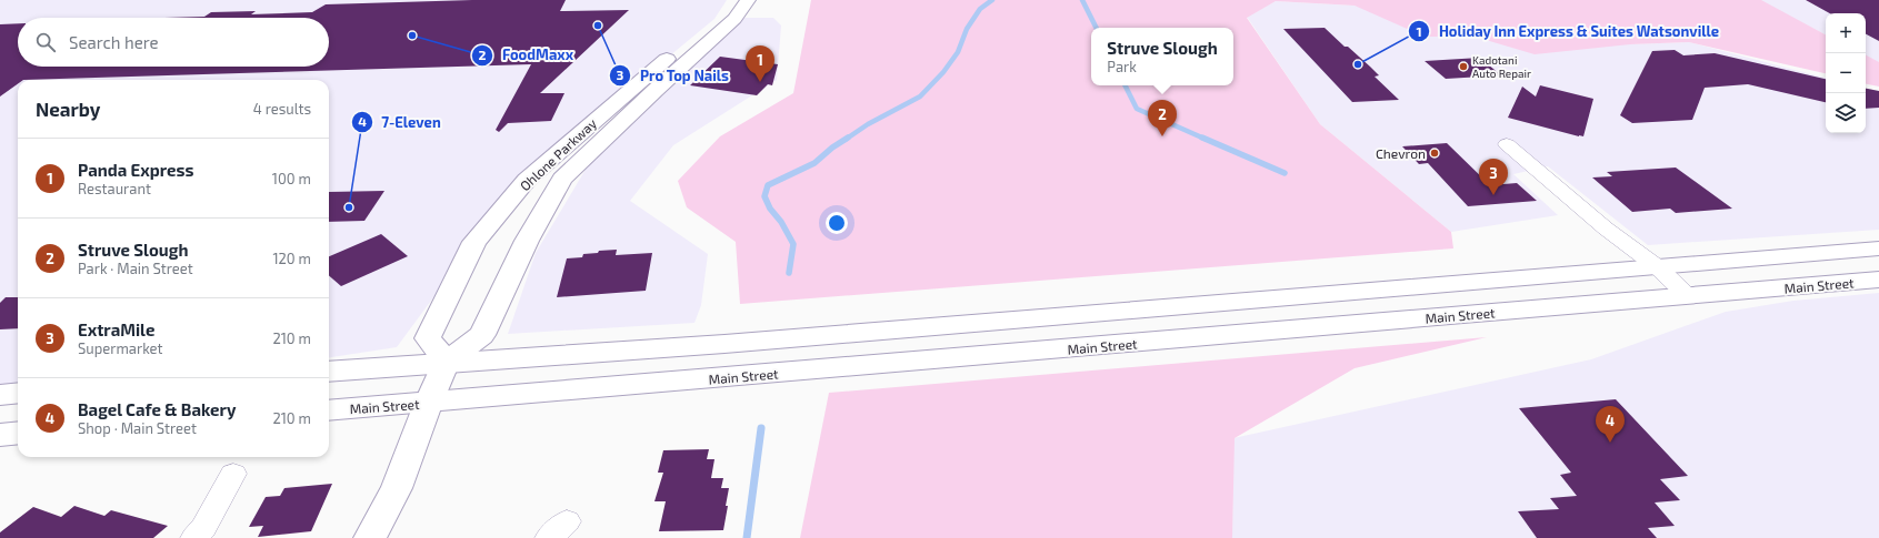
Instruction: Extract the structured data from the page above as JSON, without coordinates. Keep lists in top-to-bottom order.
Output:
{
  "streets": {
    "main road": ["Ohlone Parkway", "Main Street"]
  },
  "crossings": [
    ["Ohlone Parkway", "Main Street"]
  ],
  "places": [
    "Pro Top Nails",
    "FoodMaxx",
    "Holiday Inn Express & Suites Watsonville",
    "Kadotani Auto Repair",
    "Chevron",
    "7-Eleven"
  ],
  "page": {
    "map_buttons": ["+", "−"],
    "search": "Search here",
    "popup": ["Struve Slough", "Park"],
    "pins": [
      "1",
      "2",
      "3",
      "4"
    ],
    "heading": ["Nearby", "4 results"],
    "list": [
      {
        "mark": "1",
        "name": "Panda Express",
        "note": "Restaurant",
        "value": "100 m"
      },
      {
        "mark": "2",
        "name": "Struve Slough",
        "note": "Park · Main Street",
        "value": "120 m"
      },
      {
        "mark": "3",
        "name": "ExtraMile",
        "note": "Supermarket",
        "value": "210 m"
      },
      {
        "mark": "4",
        "name": "Bagel Cafe & Bakery",
        "note": "Shop · Main Street",
        "value": "210 m"
      }
    ]
  }
}
